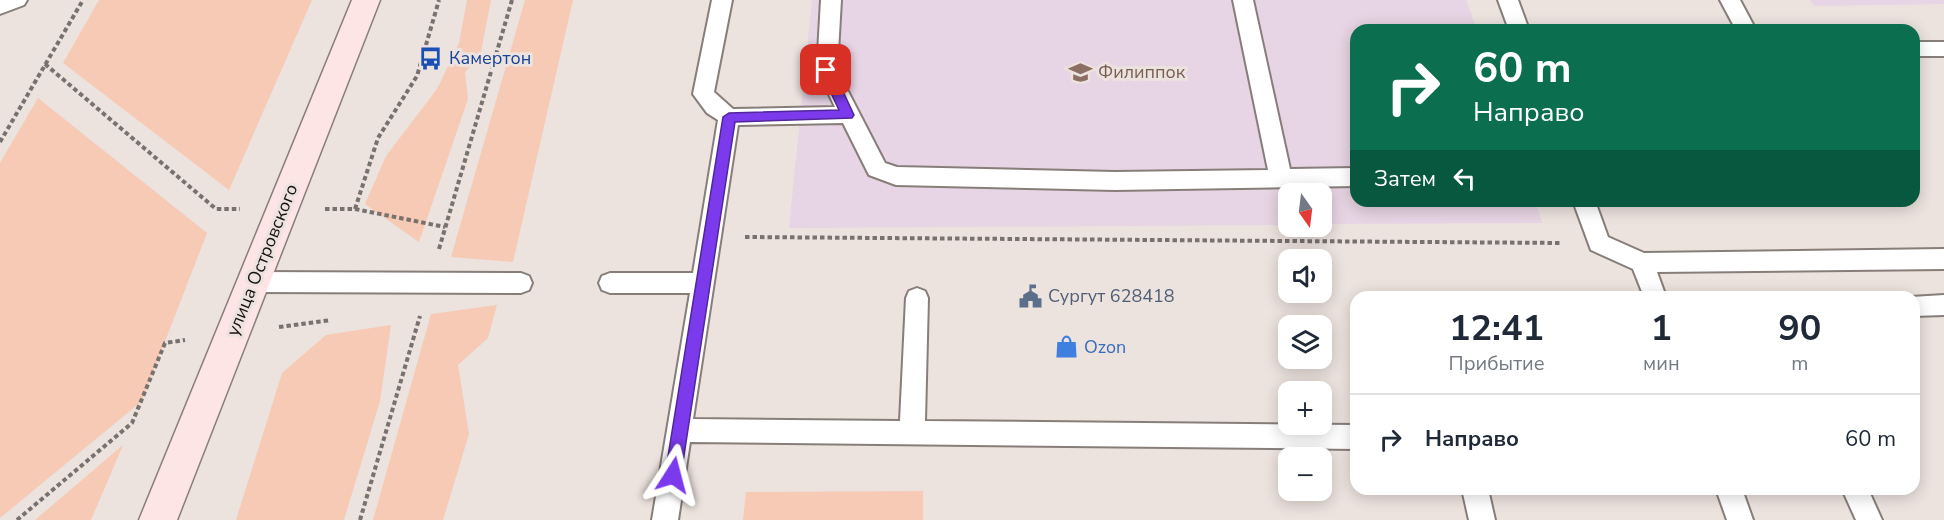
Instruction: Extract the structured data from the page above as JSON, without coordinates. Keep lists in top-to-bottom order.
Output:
{
  "streets": {
    "main road": ["улица Островского"]
  },
  "places": {
    "bus stop": ["Камертон"],
    "school or university": ["Филиппок"],
    "public building": ["Сургут 628418"],
    "shop": ["Ozon"]
  },
  "north": "bottom",
  "page": {
    "turn": ["60 m", "Направо"],
    "then": "Затем",
    "map_buttons": ["+", "−"],
    "eta": [
      "12:41",
      "Прибытие",
      "1",
      "мин",
      "90",
      "m"
    ],
    "list": [
      {
        "name": "Направо",
        "value": "60 m"
      }
    ]
  }
}
